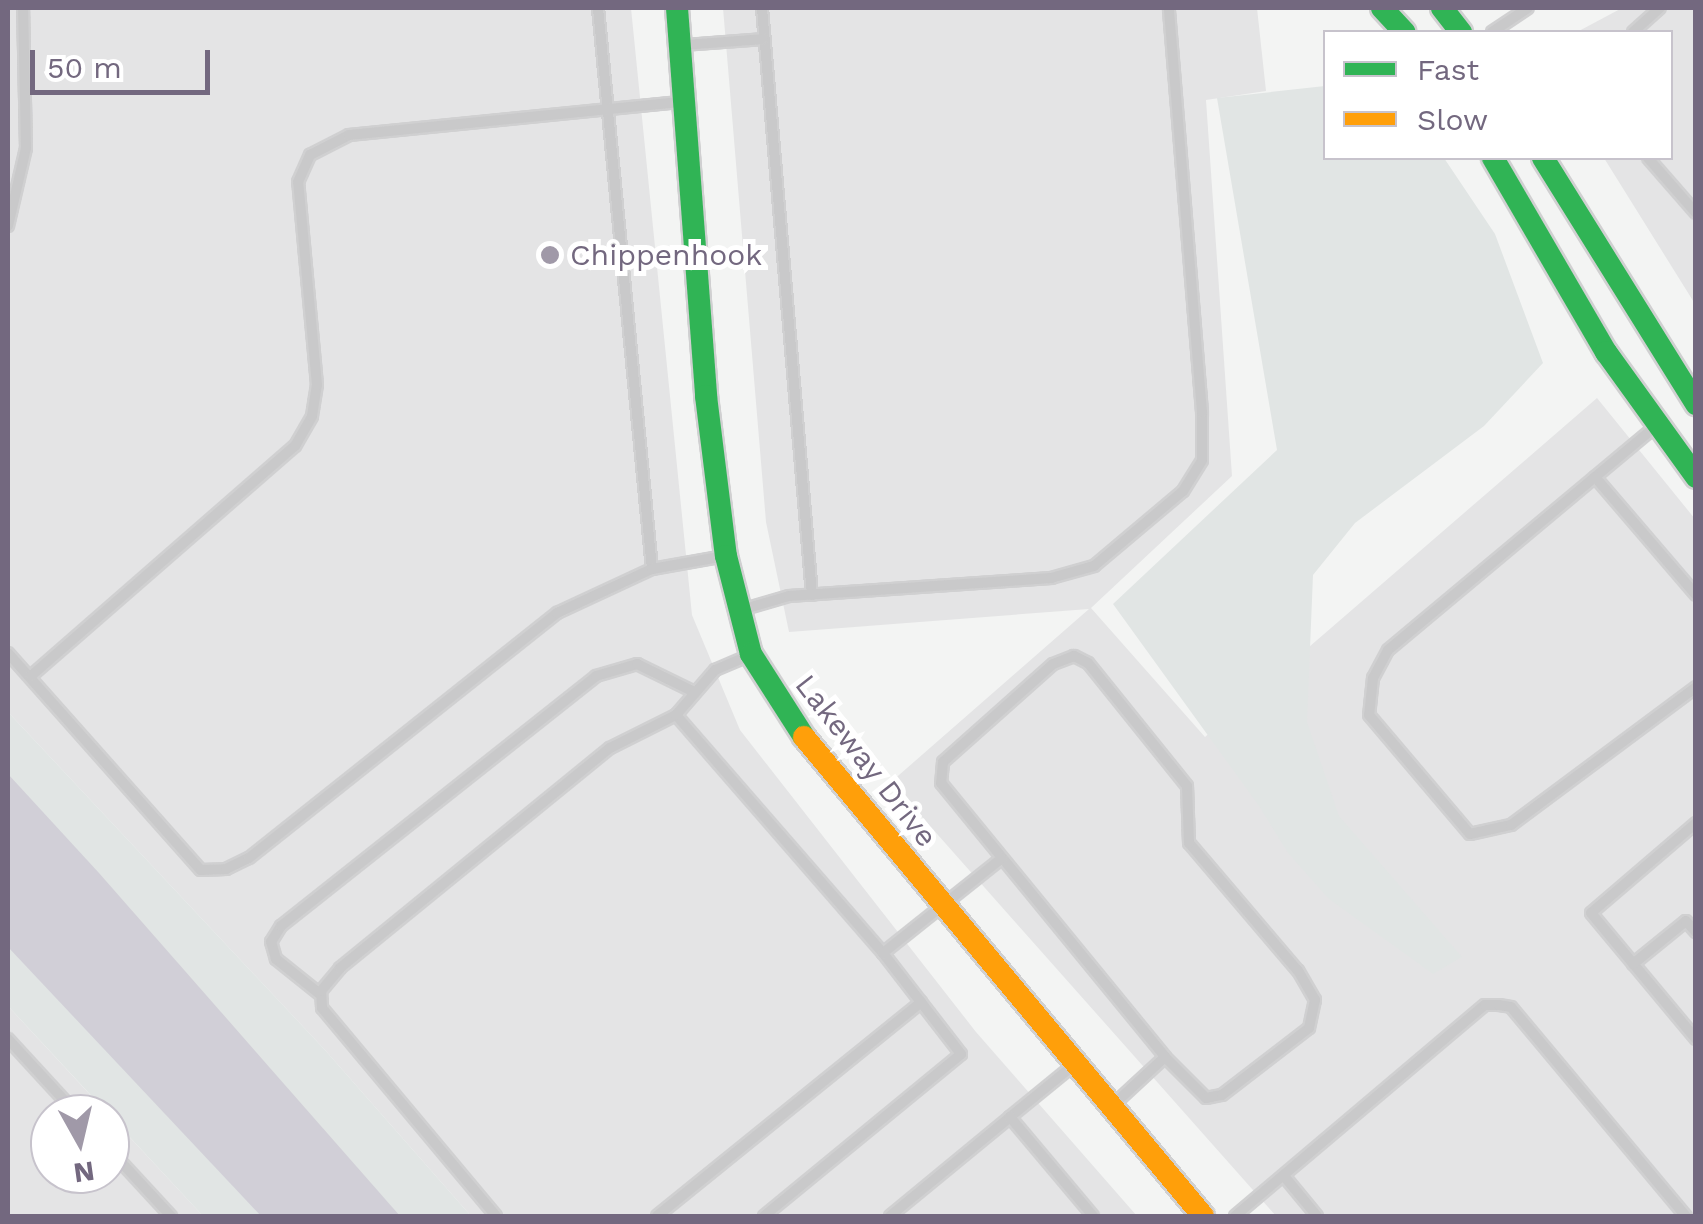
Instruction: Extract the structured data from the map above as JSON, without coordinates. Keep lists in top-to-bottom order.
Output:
{
  "streets": {
    "street": ["Lakeway Drive"]
  },
  "places": ["Chippenhook"],
  "legend": ["Fast", "Slow"],
  "scale_bar": "50 m",
  "north": "bottom"
}
